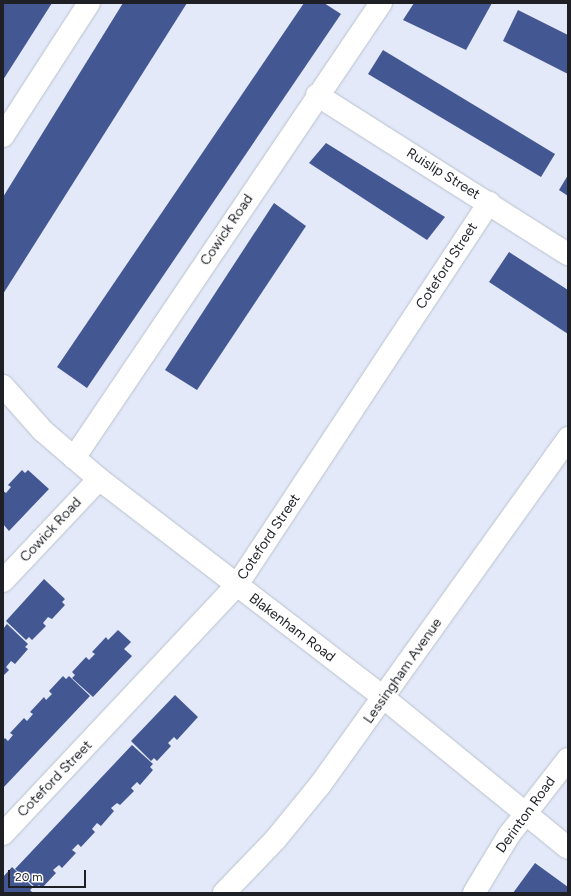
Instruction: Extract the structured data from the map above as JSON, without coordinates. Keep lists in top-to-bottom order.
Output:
{
  "streets": {
    "street": [
      "Ruislip Street",
      "Cowick Road",
      "Coteford Street",
      "Blakenham Road",
      "Lessingham Avenue",
      "Derinton Road"
    ]
  },
  "crossings": [
    ["Ruislip Street", "Cowick Road"],
    ["Ruislip Street", "Coteford Street"],
    ["Cowick Road", "Blakenham Road"],
    ["Coteford Street", "Blakenham Road"],
    ["Blakenham Road", "Lessingham Avenue"],
    ["Blakenham Road", "Derinton Road"]
  ],
  "scale_bar": "20 m"
}
